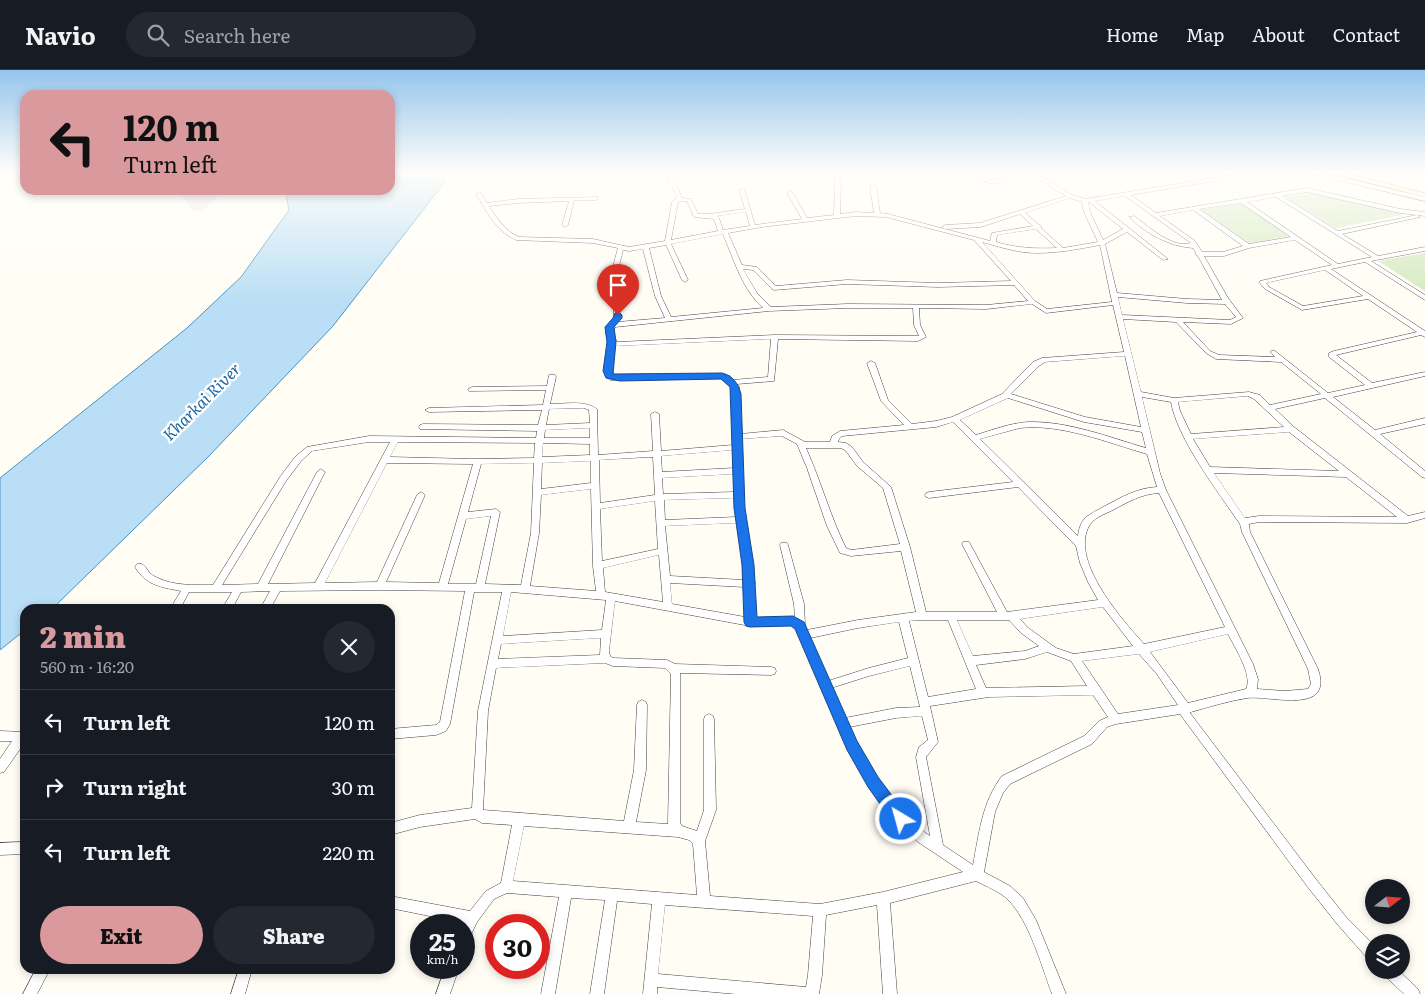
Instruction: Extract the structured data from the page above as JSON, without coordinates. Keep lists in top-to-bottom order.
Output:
{
  "water": ["Kharkai River"],
  "north": "right",
  "page": {
    "header": "Navio",
    "search": "Search here",
    "nav": [
      "Home",
      "Map",
      "About",
      "Contact"
    ],
    "turn": ["120 m", "Turn left"],
    "heading": ["2 min", "560 m · 16:20"],
    "list": [
      {
        "name": "Turn left",
        "value": "120 m"
      },
      {
        "name": "Turn right",
        "value": "30 m"
      },
      {
        "name": "Turn left",
        "value": "220 m"
      }
    ],
    "buttons": ["Exit", "Share"],
    "speed": "25 km/h",
    "limit": "30"
  }
}
